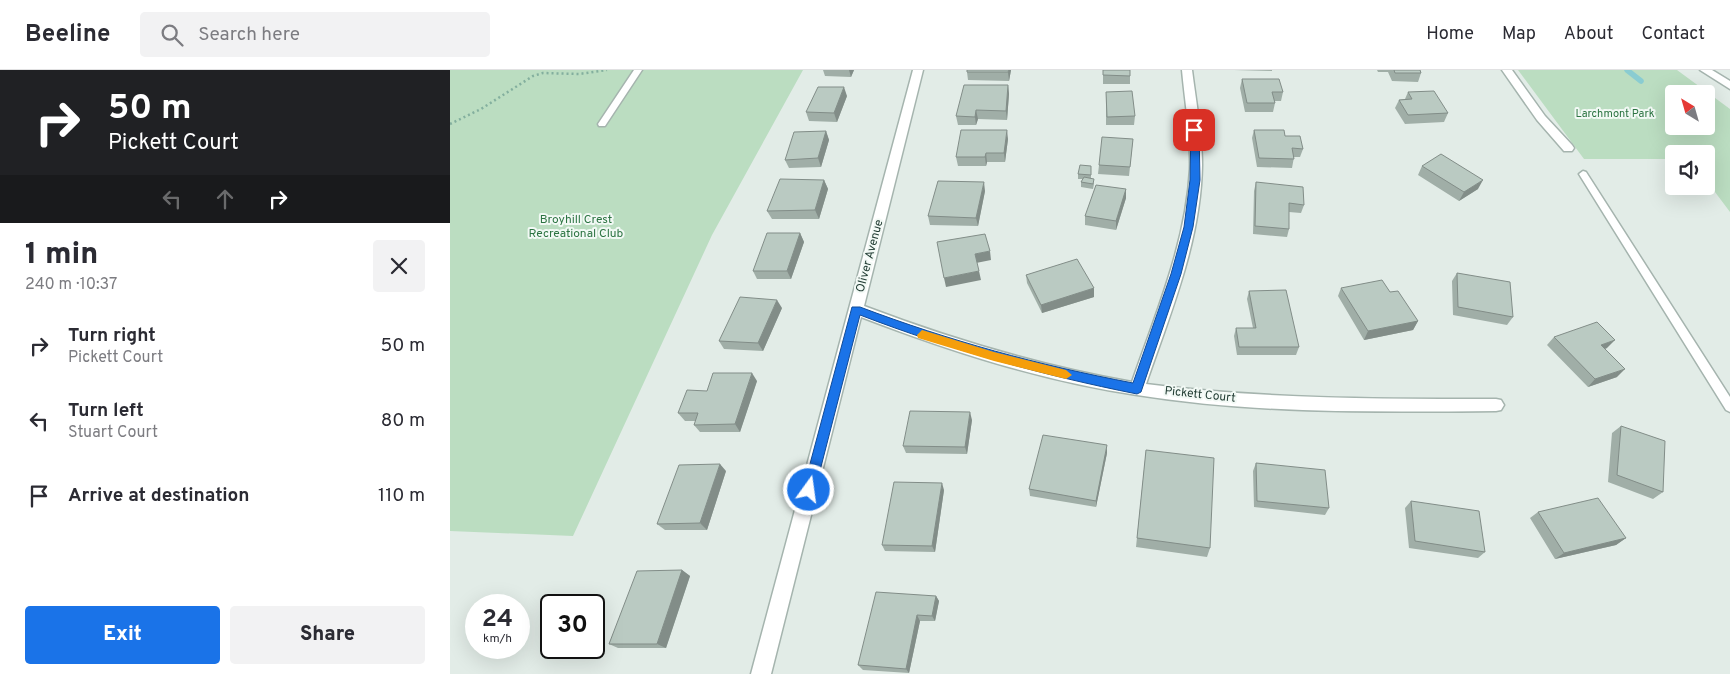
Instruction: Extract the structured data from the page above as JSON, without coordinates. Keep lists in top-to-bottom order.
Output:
{
  "streets": {
    "street": ["Oliver Avenue", "Pickett Court"]
  },
  "crossings": [
    ["Oliver Avenue", "Pickett Court"]
  ],
  "parks": ["Larchmont Park", "Broyhill Crest Recreational Club"],
  "north": "top left",
  "page": {
    "header": "Beeline",
    "search": "Search here",
    "nav": [
      "Home",
      "Map",
      "About",
      "Contact"
    ],
    "turn": ["50 m", "Pickett Court"],
    "heading": ["1 min", "240 m · 10:37"],
    "list": [
      {
        "name": "Turn right",
        "note": "Pickett Court",
        "value": "50 m"
      },
      {
        "name": "Turn left",
        "note": "Stuart Court",
        "value": "80 m"
      },
      {
        "name": "Arrive at destination",
        "value": "110 m"
      }
    ],
    "speed": "24 km/h",
    "limit": "30",
    "buttons": ["Exit", "Share"]
  }
}
